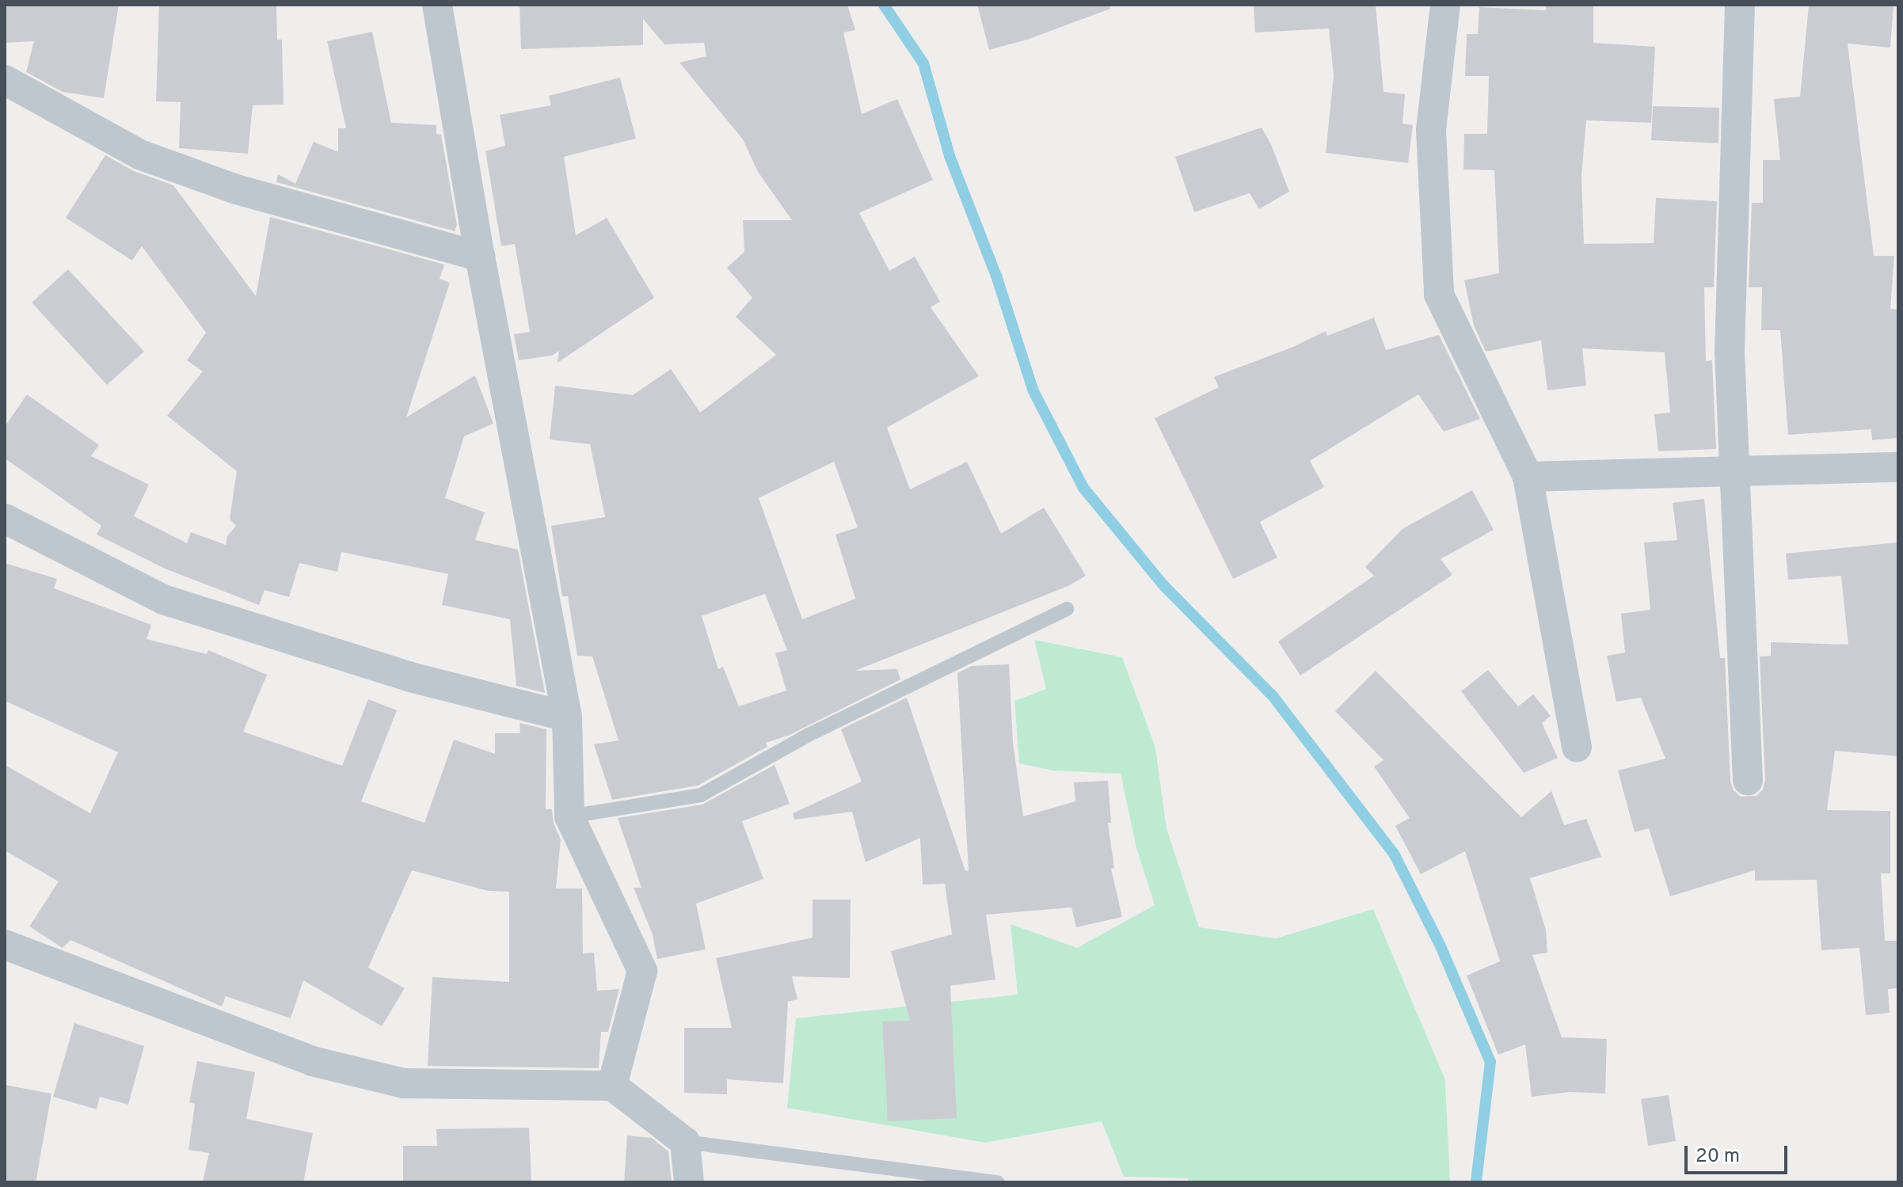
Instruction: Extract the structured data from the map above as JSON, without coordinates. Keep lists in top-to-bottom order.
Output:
{
  "scale_bar": "20 m"
}
